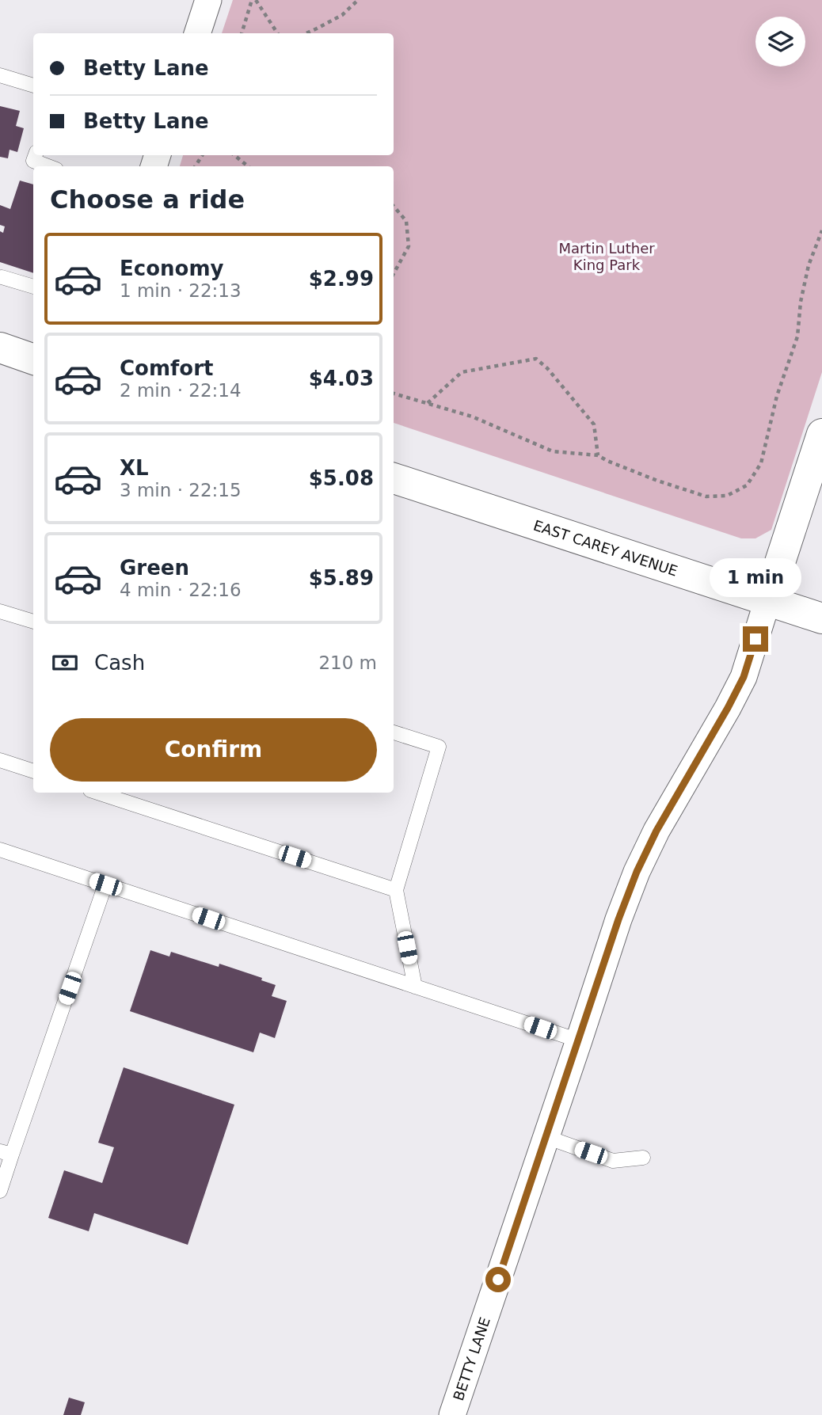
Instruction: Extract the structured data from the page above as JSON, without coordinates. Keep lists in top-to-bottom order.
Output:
{
  "streets": {
    "main road": ["EAST CAREY AVENUE", "BETTY LANE"]
  },
  "crossings": [
    ["EAST CAREY AVENUE", "BETTY LANE"]
  ],
  "parks": ["Martin Luther King Park"],
  "page": {
    "banner": ["Betty Lane", "Betty Lane"],
    "heading": "Choose a ride",
    "list": [
      {
        "name": "Economy",
        "note": "1 min · 22:13",
        "value": "$2.99"
      },
      {
        "name": "Comfort",
        "note": "2 min · 22:14",
        "value": "$4.03"
      },
      {
        "name": "XL",
        "note": "3 min · 22:15",
        "value": "$5.08"
      },
      {
        "name": "Green",
        "note": "4 min · 22:16",
        "value": "$5.89"
      }
    ],
    "bubble": "1 min",
    "pay": ["Cash", "210 m"],
    "buttons": "Confirm"
  }
}
